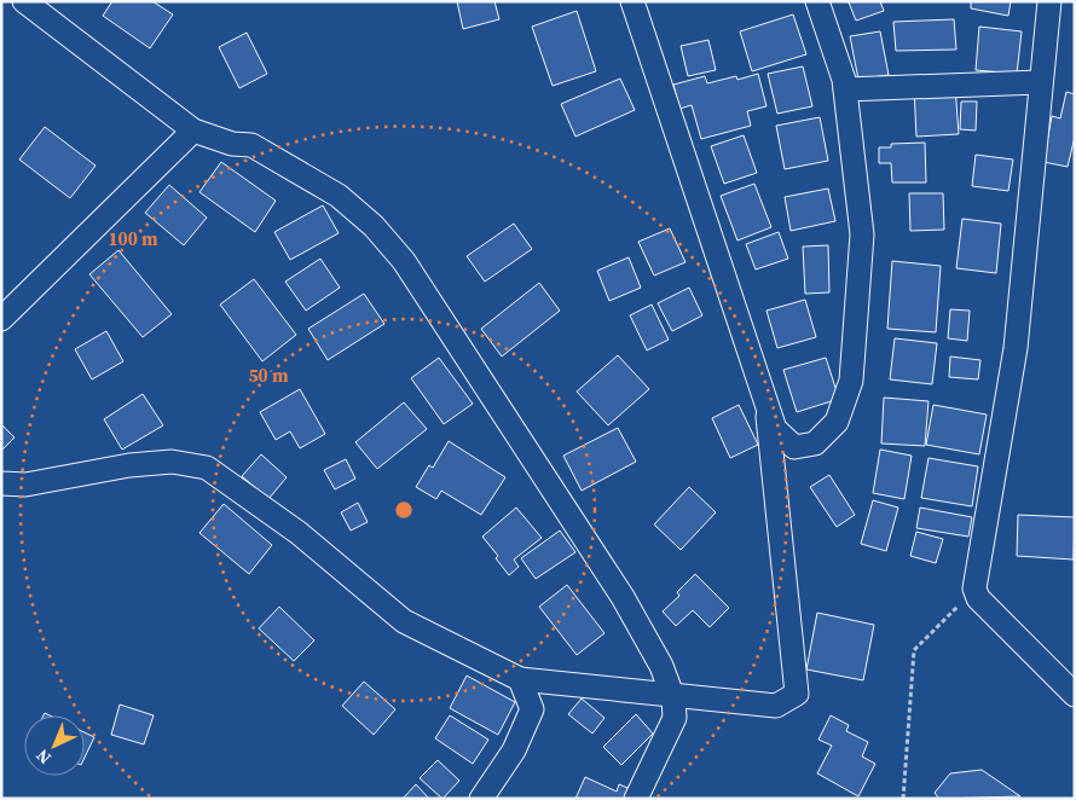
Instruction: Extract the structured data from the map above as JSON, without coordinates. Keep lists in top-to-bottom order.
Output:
{
  "north": "bottom left",
  "rings": ["100 m", "50 m"]
}
